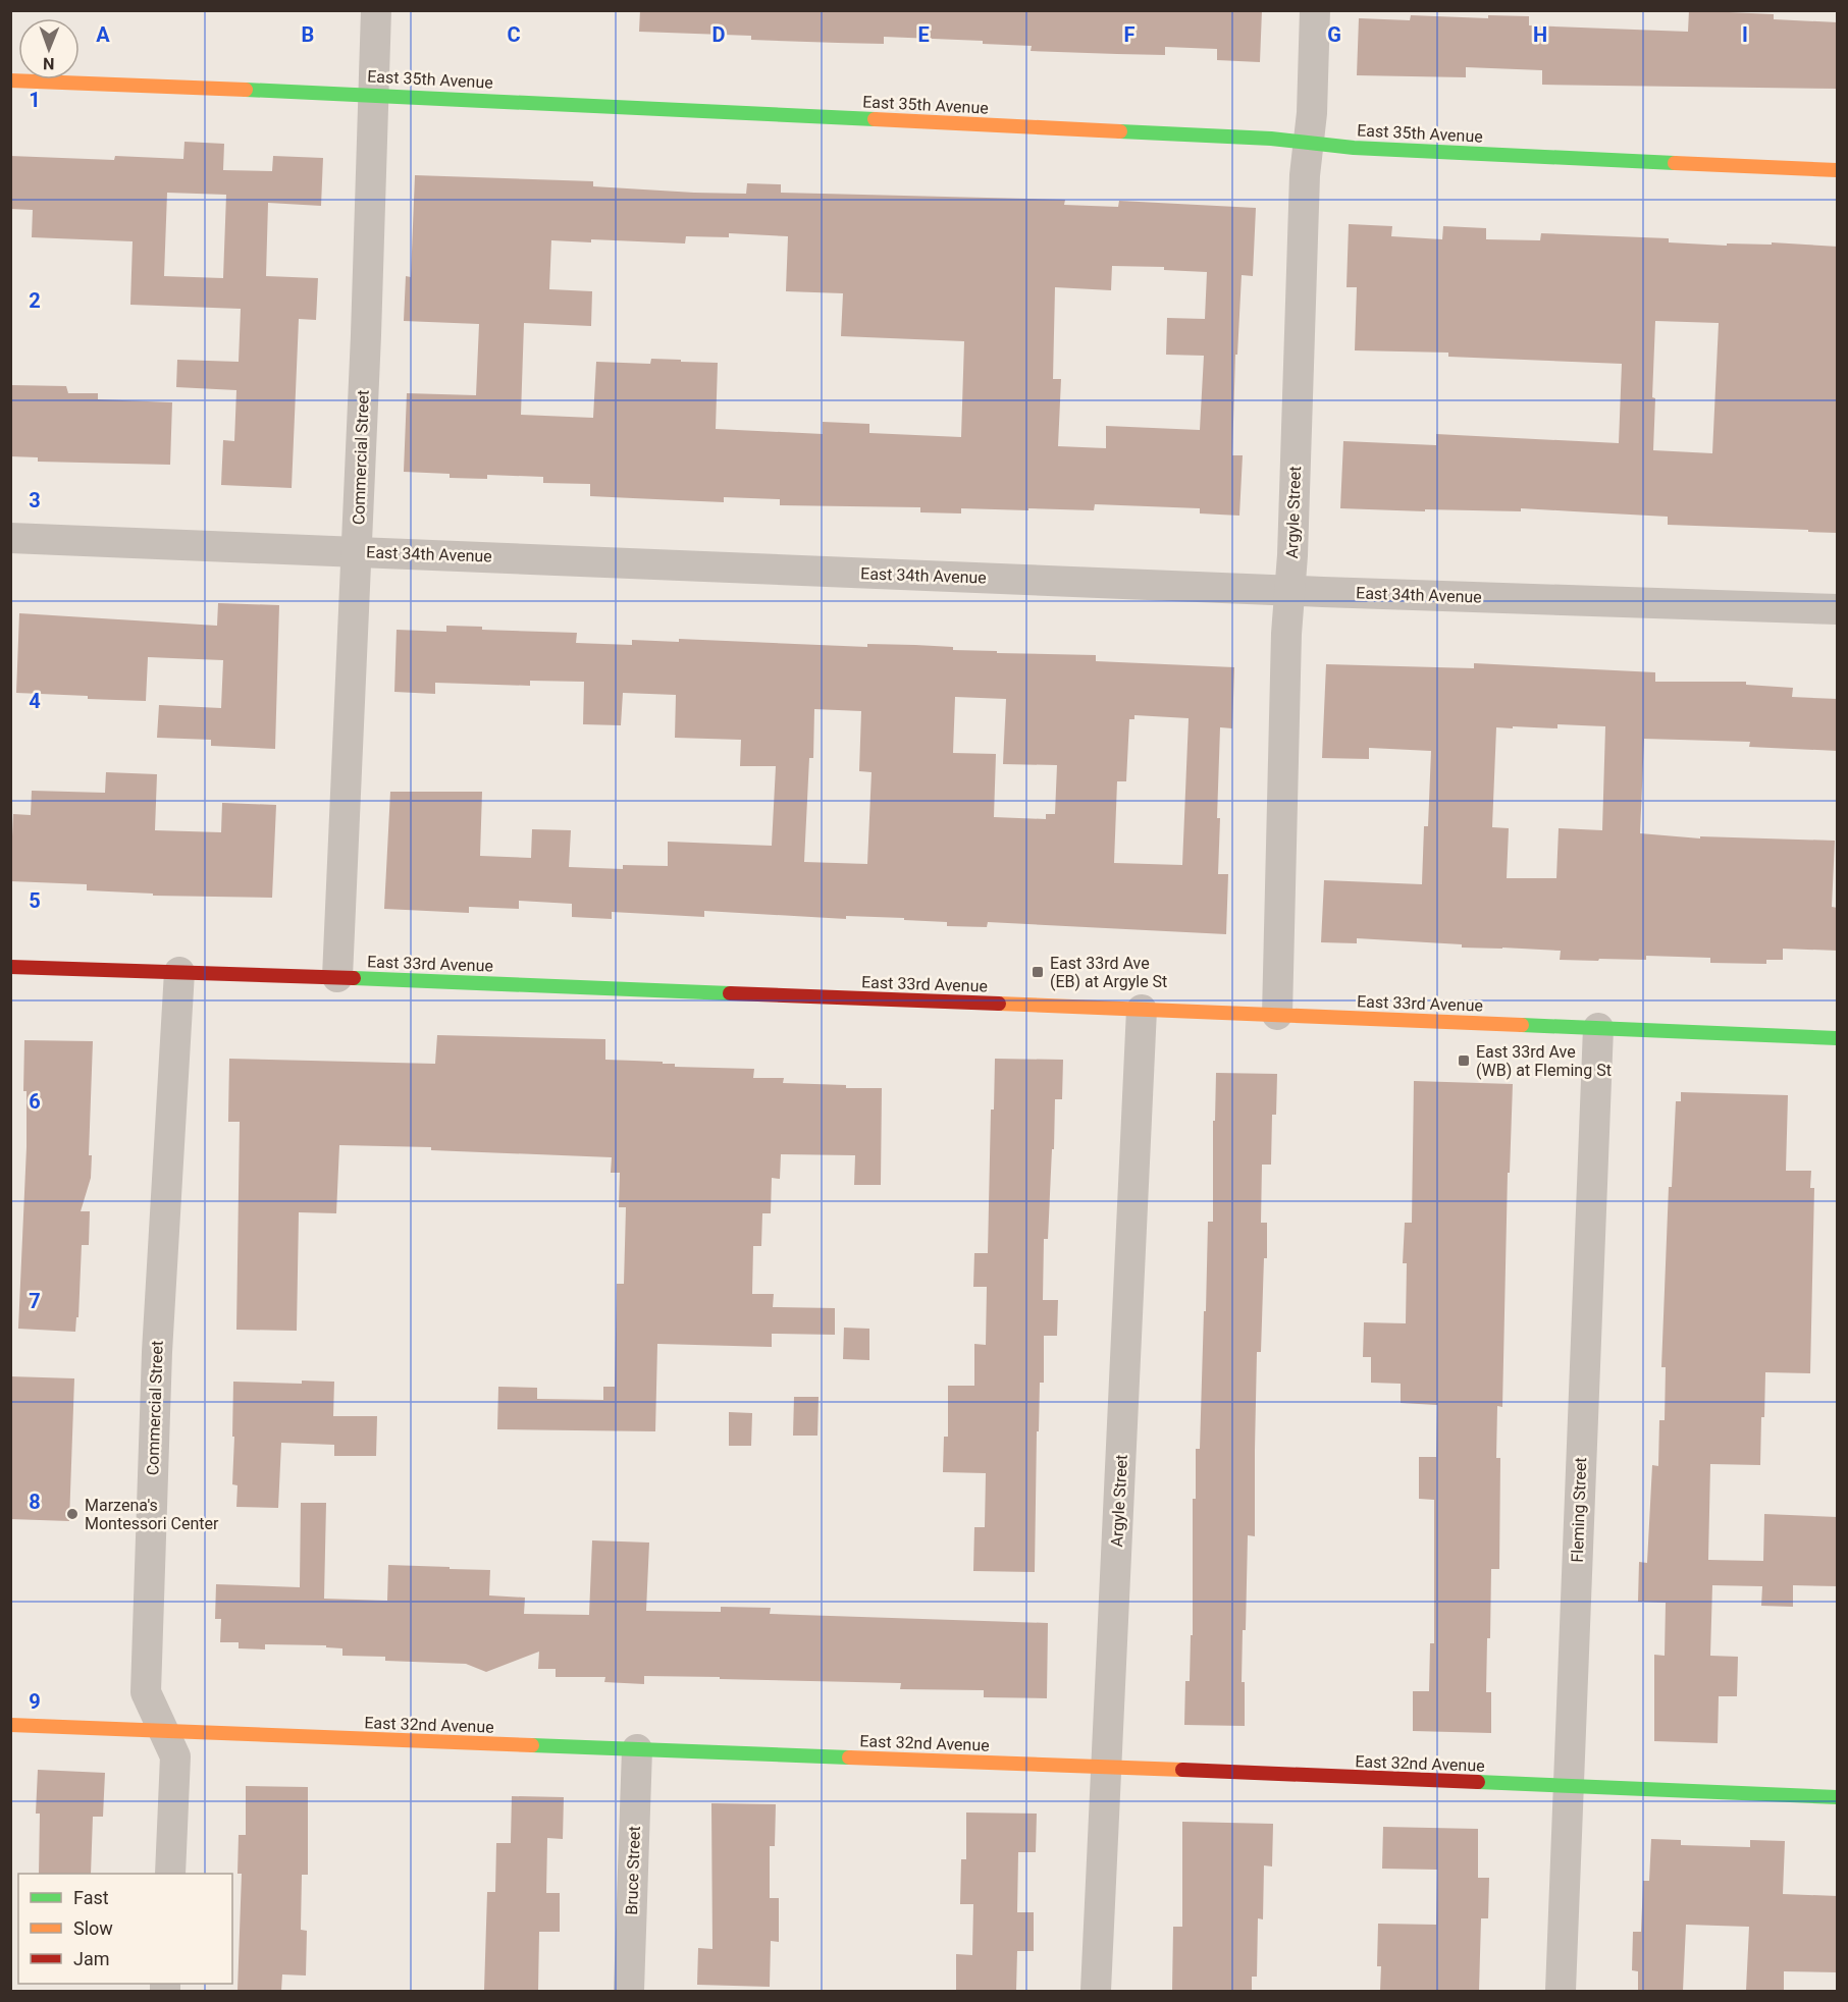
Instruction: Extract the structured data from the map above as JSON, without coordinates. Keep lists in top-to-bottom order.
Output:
{
  "streets": {
    "street": [
      "East 35th Avenue",
      "Commercial Street",
      "Argyle Street",
      "East 34th Avenue",
      "East 33rd Avenue",
      "Fleming Street",
      "East 32nd Avenue",
      "Bruce Street"
    ]
  },
  "crossings": [
    ["East 35th Avenue", "Commercial Street"],
    ["East 35th Avenue", "Argyle Street"],
    ["Commercial Street", "East 34th Avenue"],
    ["Commercial Street", "East 33rd Avenue"],
    ["Commercial Street", "East 32nd Avenue"],
    ["Argyle Street", "East 34th Avenue"],
    ["Argyle Street", "East 33rd Avenue"],
    ["Argyle Street", "East 32nd Avenue"],
    ["East 33rd Avenue", "Fleming Street"],
    ["Fleming Street", "East 32nd Avenue"],
    ["East 32nd Avenue", "Bruce Street"]
  ],
  "places": {
    "transit": ["East 33rd Ave (EB) at Argyle St", "East 33rd Ave (WB) at Fleming St"],
    "other": ["Marzena's Montessori Center"]
  },
  "legend": ["Fast", "Slow", "Jam"],
  "north": "bottom",
  "grid": {
    "columns": [
      "A",
      "B",
      "C",
      "D",
      "E",
      "F",
      "G",
      "H",
      "I"
    ],
    "rows": [
      "1",
      "2",
      "3",
      "4",
      "5",
      "6",
      "7",
      "8",
      "9"
    ]
  }
}
